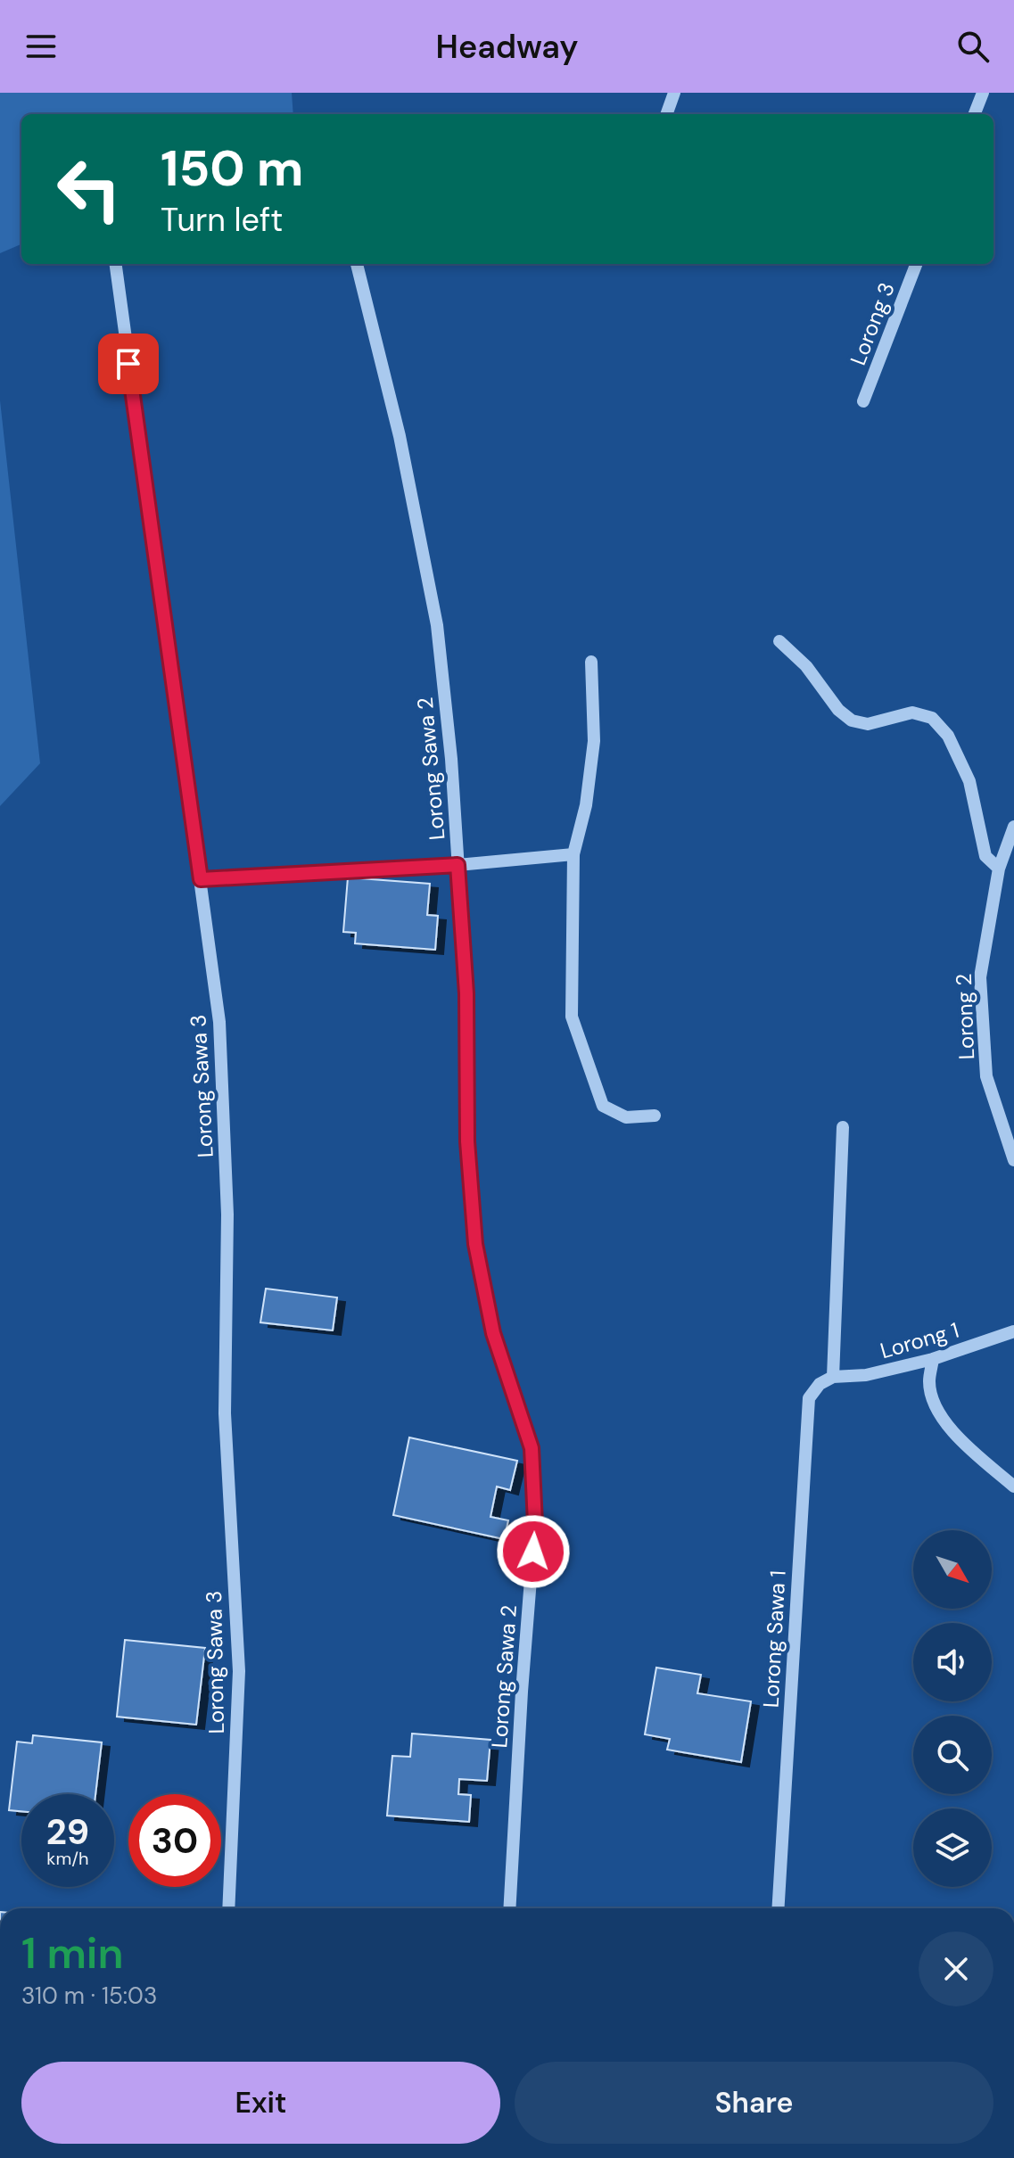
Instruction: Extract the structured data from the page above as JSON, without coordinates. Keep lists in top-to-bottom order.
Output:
{
  "streets": {
    "street": [
      "Lorong 3",
      "Lorong Sawa 2",
      "Lorong 2",
      "Lorong Sawa 3",
      "Lorong 1",
      "Lorong Sawa 1"
    ]
  },
  "crossings": [
    ["Lorong 1", "Lorong Sawa 1"]
  ],
  "north": "bottom right",
  "page": {
    "header": "Headway",
    "turn": ["150 m", "Turn left"],
    "speed": "29 km/h",
    "limit": "30",
    "heading": ["1 min", "310 m · 15:03"],
    "buttons": ["Exit", "Share"]
  }
}
